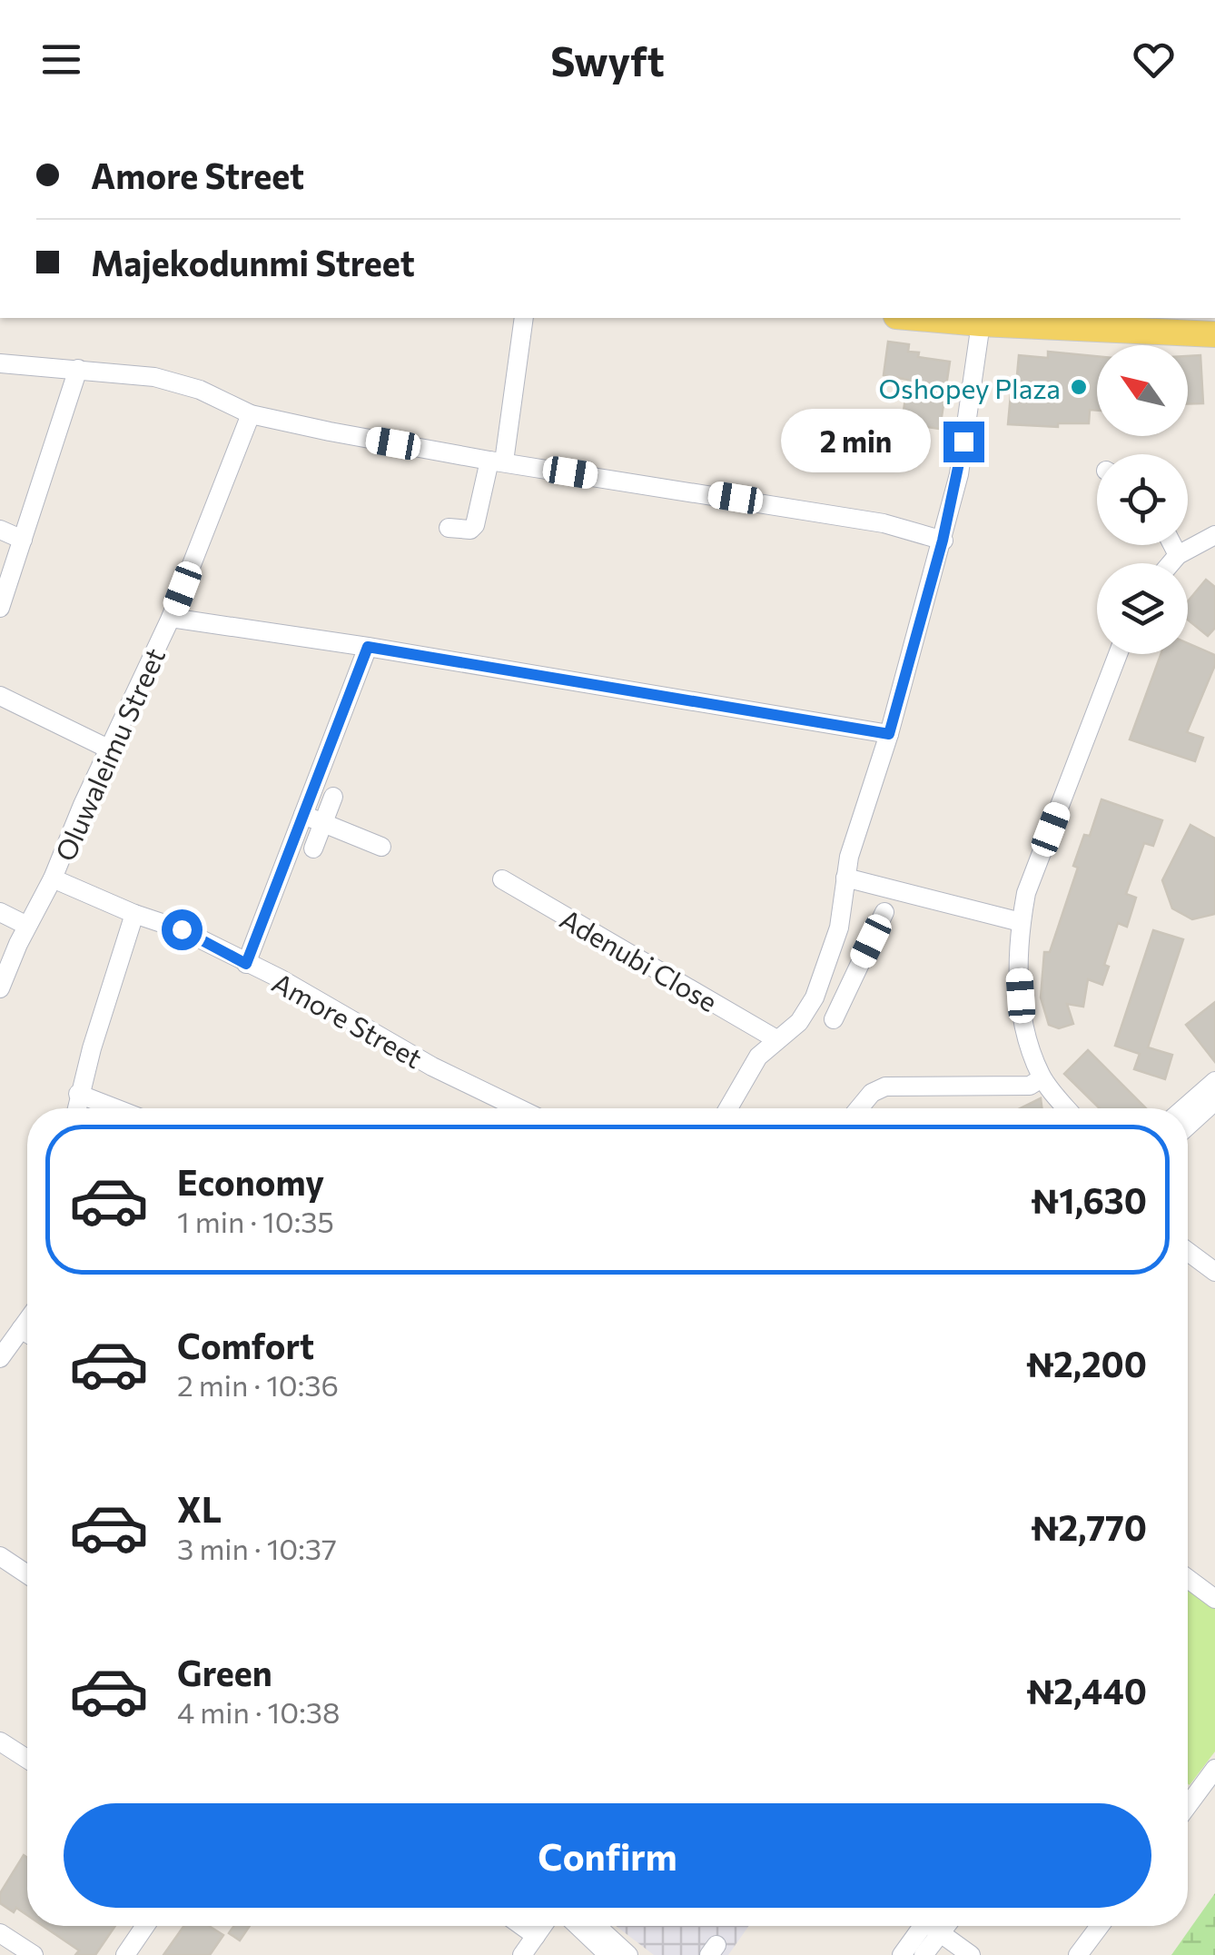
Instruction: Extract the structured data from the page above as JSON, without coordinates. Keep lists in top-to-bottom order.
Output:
{
  "streets": {
    "street": ["Oluwaleimu Street", "Adenubi Close", "Amore Street"]
  },
  "crossings": [
    ["Oluwaleimu Street", "Amore Street"]
  ],
  "places": ["Oshopey Plaza"],
  "north": "top left",
  "page": {
    "header": "Swyft",
    "banner": ["Amore Street", "Majekodunmi Street"],
    "bubble": "2 min",
    "list": [
      {
        "name": "Economy",
        "note": "1 min · 10:35",
        "value": "₦1,630"
      },
      {
        "name": "Comfort",
        "note": "2 min · 10:36",
        "value": "₦2,200"
      },
      {
        "name": "XL",
        "note": "3 min · 10:37",
        "value": "₦2,770"
      },
      {
        "name": "Green",
        "note": "4 min · 10:38",
        "value": "₦2,440"
      }
    ],
    "buttons": "Confirm"
  }
}
